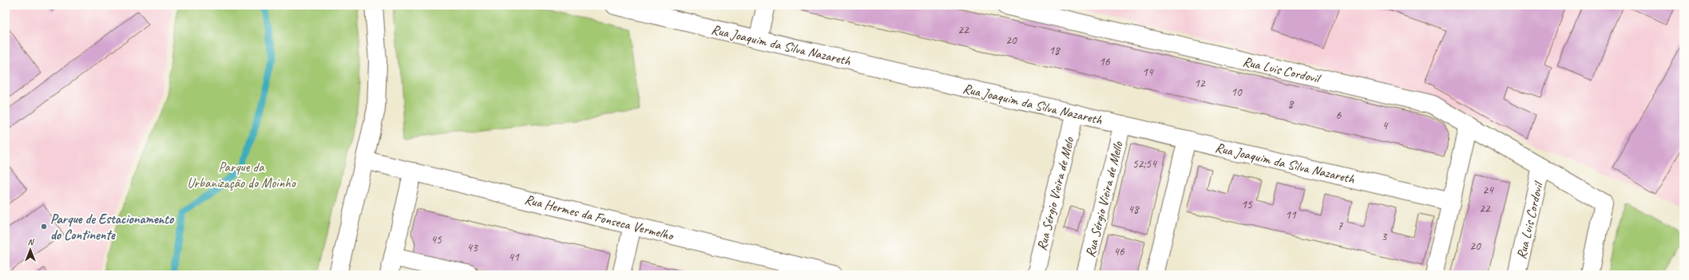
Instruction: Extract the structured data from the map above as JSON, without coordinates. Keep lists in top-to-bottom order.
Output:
{
  "streets": {
    "street": [
      "Rua Joaquim da Silva Nazareth",
      "Rua Luis Cordovil",
      "Rua Sérgio Vieira de Melo",
      "Rua Sérgio Vieira de Mello",
      "Rua Hermes da Fonseca Vermelho"
    ]
  },
  "crossings": [
    ["Rua Joaquim da Silva Nazareth", "Rua Sérgio Vieira de Melo"],
    ["Rua Joaquim da Silva Nazareth", "Rua Sérgio Vieira de Mello"]
  ],
  "parks": ["Parque da Urbanização do Moinho"],
  "places": ["Parque de Estacionamento do Continente"],
  "house_numbers": [
    "22",
    "20",
    "18",
    "16",
    "14",
    "12",
    "10",
    "8",
    "6",
    "4",
    "52;54",
    "24",
    "15",
    "22",
    "48",
    "11",
    "7",
    "3",
    "45",
    "20",
    "43",
    "46",
    "41"
  ],
  "north": "top"
}
